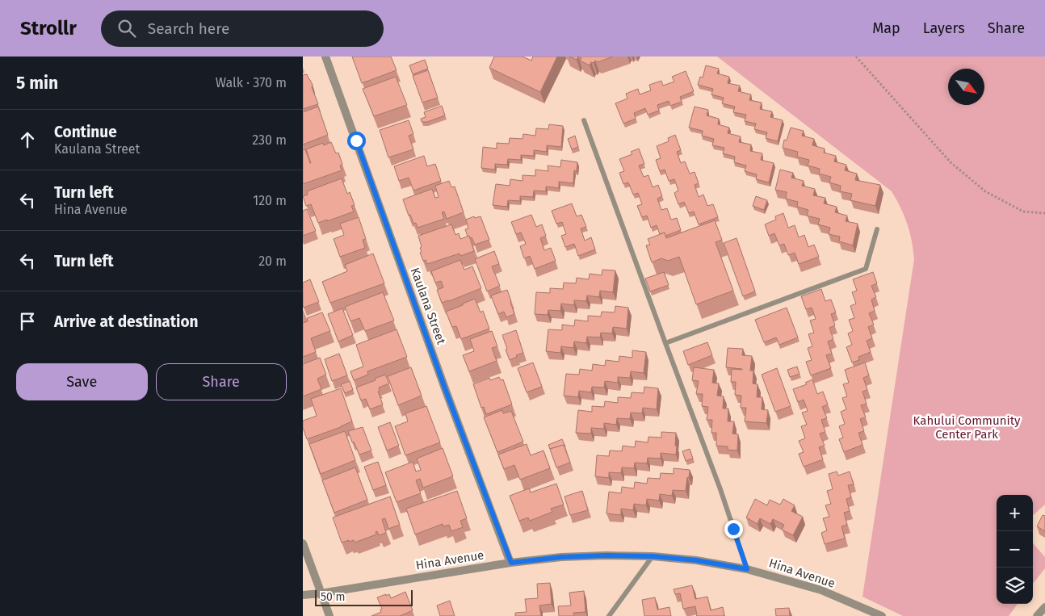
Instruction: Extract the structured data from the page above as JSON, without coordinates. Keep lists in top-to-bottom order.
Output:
{
  "streets": {
    "street": ["Kaulana Street", "Hina Avenue"]
  },
  "crossings": [
    ["Kaulana Street", "Hina Avenue"]
  ],
  "parks": ["Kahului Community Center Park"],
  "scale_bar": "50 m",
  "north": "bottom right",
  "page": {
    "header": "Strollr",
    "search": "Search here",
    "nav": ["Map", "Layers", "Share"],
    "heading": ["5 min", "Walk · 370 m"],
    "list": [
      ["Continue", "Kaulana Street", "230 m"],
      ["Turn left", "Hina Avenue", "120 m"],
      ["Turn left", "20 m"],
      "Arrive at destination"
    ],
    "buttons": ["Save", "Share"],
    "map_buttons": ["+", "−"],
    "scale": "50 m"
  }
}
